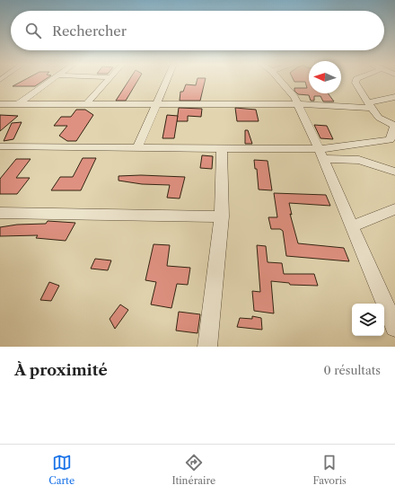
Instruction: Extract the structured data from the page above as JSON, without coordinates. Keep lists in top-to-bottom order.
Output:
{
  "north": "left",
  "page": {
    "search": "Rechercher",
    "heading": ["À proximité", "0 résultats"],
    "nav": ["Carte", "Itinéraire", "Favoris"]
  }
}
